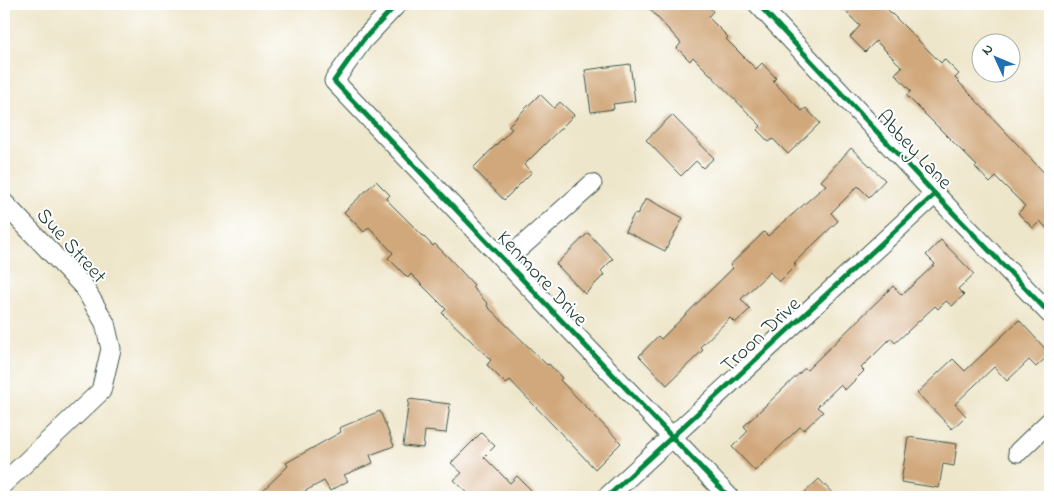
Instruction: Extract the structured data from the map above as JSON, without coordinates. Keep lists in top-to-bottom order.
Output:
{
  "streets": {
    "street": [
      "Abbey Lane",
      "Sue Street",
      "Kenmore Drive",
      "Troon Drive"
    ]
  },
  "crossings": [
    ["Abbey Lane", "Troon Drive"],
    ["Kenmore Drive", "Troon Drive"]
  ],
  "north": "top left"
}
